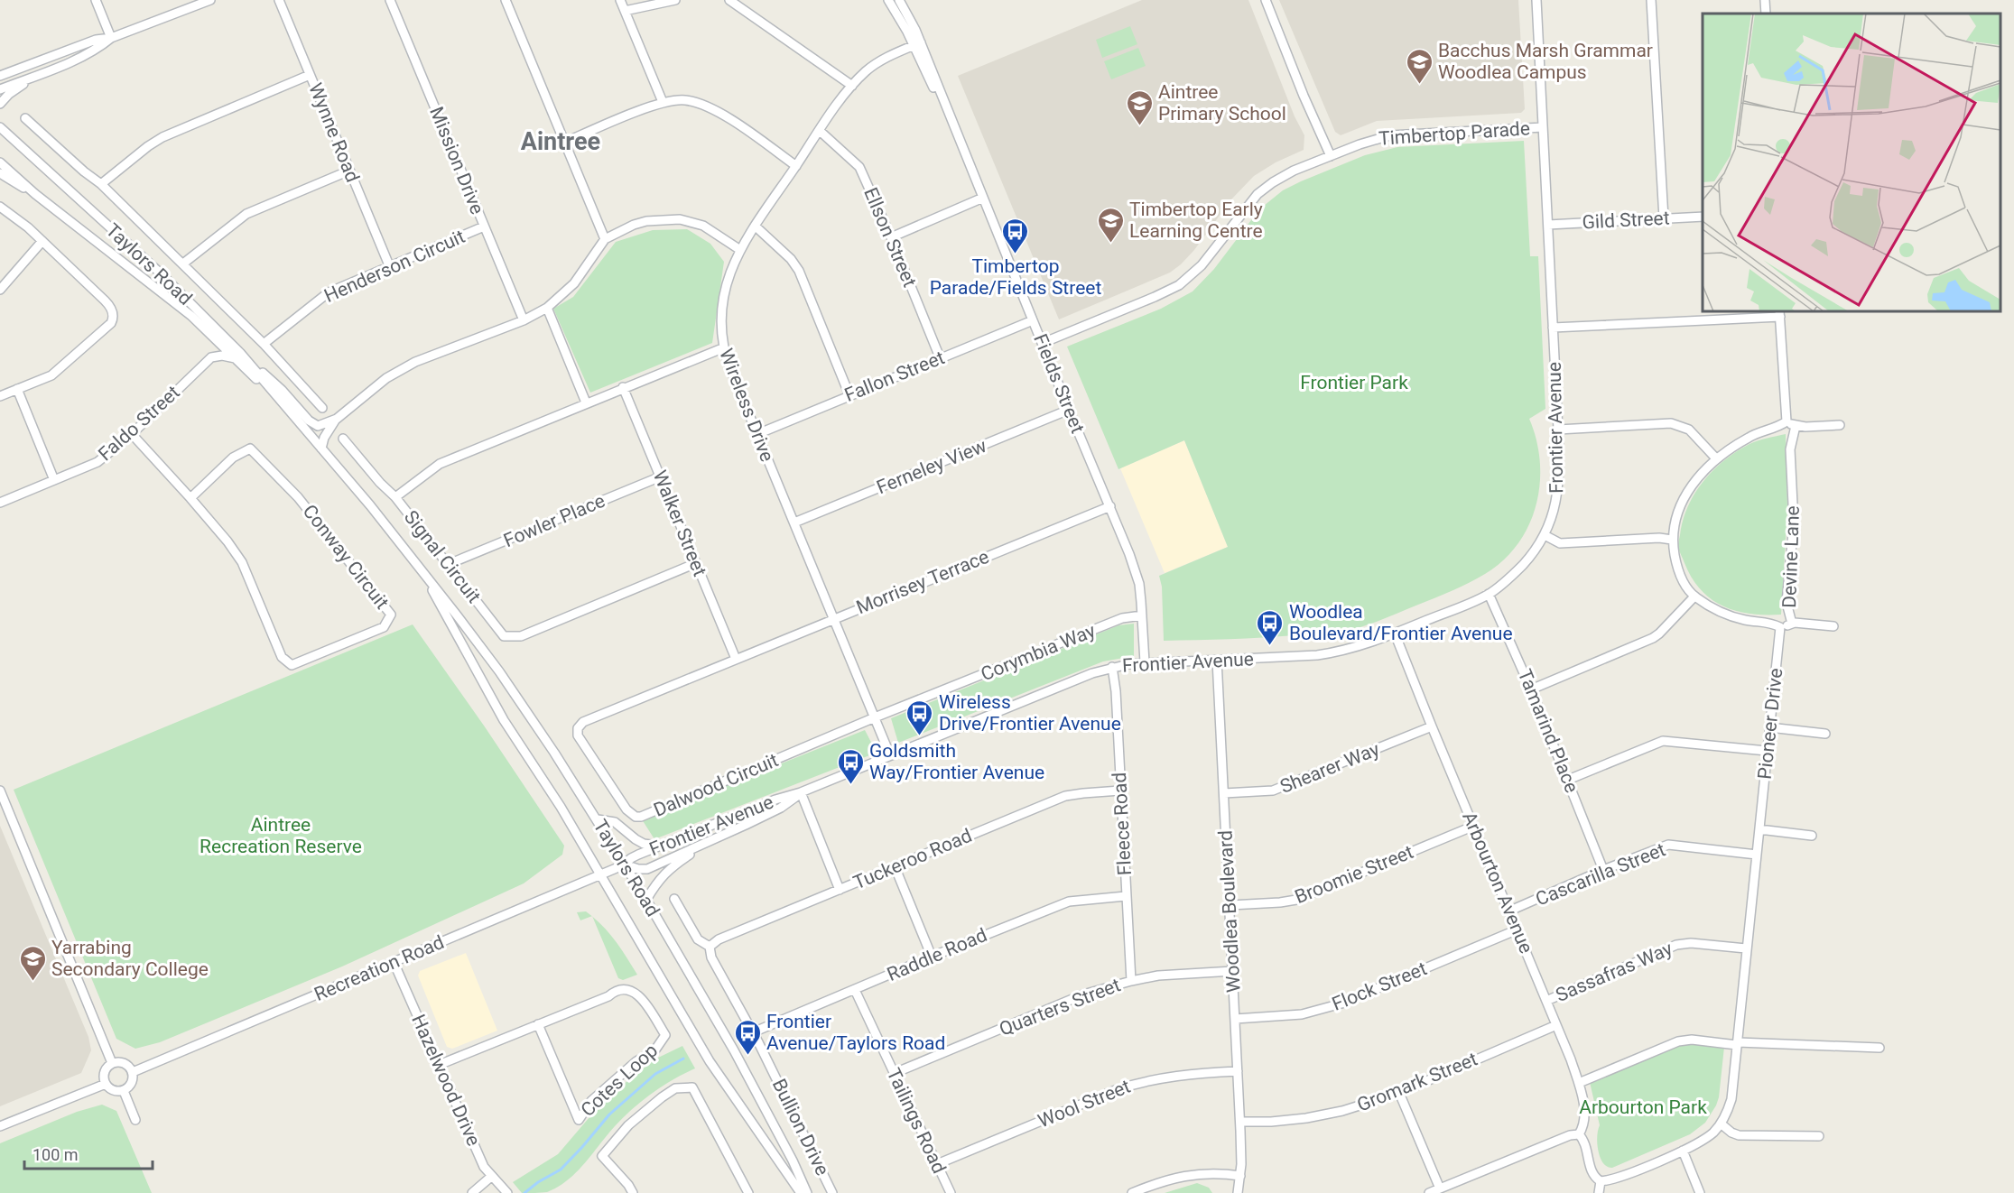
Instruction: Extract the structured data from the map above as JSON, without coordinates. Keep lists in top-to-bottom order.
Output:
{
  "streets": {
    "street": [
      "Wynne Road",
      "Timbertop Parade",
      "Mission Drive",
      "Gild Street",
      "Ellson Street",
      "Taylors Road",
      "Henderson Circuit",
      "Fallon Street",
      "Fields Street",
      "Wireless Drive",
      "Faldo Street",
      "Frontier Avenue",
      "Ferneley View",
      "Fowler Place",
      "Walker Street",
      "Conway Circuit",
      "Signal Circuit",
      "Devine Lane",
      "Morrisey Terrace",
      "Corymbia Way",
      "Pioneer Drive",
      "Tamarind Place",
      "Shearer Way",
      "Dalwood Circuit",
      "Fleece Road",
      "Tuckeroo Road",
      "Broomie Street",
      "Cascarilla Street",
      "Arbourton Avenue",
      "Woodlea Boulevard",
      "Raddle Road",
      "Recreation Road",
      "Sassafras Way",
      "Flock Street",
      "Quarters Street",
      "Hazelwood Drive",
      "Cotes Loop",
      "Gromark Street",
      "Wool Street",
      "Tailings Road",
      "Bullion Drive"
    ]
  },
  "crossings": [
    ["Wynne Road", "Henderson Circuit"],
    ["Timbertop Parade", "Fields Street"],
    ["Timbertop Parade", "Frontier Avenue"],
    ["Mission Drive", "Henderson Circuit"],
    ["Gild Street", "Frontier Avenue"],
    ["Ellson Street", "Fallon Street"],
    ["Ellson Street", "Wireless Drive"],
    ["Taylors Road", "Frontier Avenue"],
    ["Taylors Road", "Recreation Road"],
    ["Fallon Street", "Fields Street"],
    ["Fallon Street", "Wireless Drive"],
    ["Fields Street", "Wireless Drive"],
    ["Fields Street", "Frontier Avenue"],
    ["Fields Street", "Ferneley View"],
    ["Fields Street", "Morrisey Terrace"],
    ["Fields Street", "Corymbia Way"],
    ["Wireless Drive", "Frontier Avenue"],
    ["Wireless Drive", "Ferneley View"],
    ["Wireless Drive", "Signal Circuit"],
    ["Wireless Drive", "Morrisey Terrace"],
    ["Wireless Drive", "Corymbia Way"],
    ["Wireless Drive", "Dalwood Circuit"],
    ["Faldo Street", "Conway Circuit"],
    ["Frontier Avenue", "Tamarind Place"],
    ["Frontier Avenue", "Fleece Road"],
    ["Frontier Avenue", "Arbourton Avenue"],
    ["Frontier Avenue", "Woodlea Boulevard"],
    ["Frontier Avenue", "Recreation Road"],
    ["Fowler Place", "Walker Street"],
    ["Fowler Place", "Signal Circuit"],
    ["Walker Street", "Signal Circuit"],
    ["Walker Street", "Morrisey Terrace"],
    ["Walker Street", "Dalwood Circuit"],
    ["Morrisey Terrace", "Dalwood Circuit"],
    ["Corymbia Way", "Dalwood Circuit"],
    ["Pioneer Drive", "Cascarilla Street"],
    ["Pioneer Drive", "Sassafras Way"],
    ["Tamarind Place", "Cascarilla Street"],
    ["Shearer Way", "Arbourton Avenue"],
    ["Shearer Way", "Woodlea Boulevard"],
    ["Fleece Road", "Tuckeroo Road"],
    ["Fleece Road", "Raddle Road"],
    ["Fleece Road", "Quarters Street"],
    ["Tuckeroo Road", "Bullion Drive"],
    ["Broomie Street", "Arbourton Avenue"],
    ["Broomie Street", "Woodlea Boulevard"],
    ["Cascarilla Street", "Arbourton Avenue"],
    ["Arbourton Avenue", "Sassafras Way"],
    ["Arbourton Avenue", "Flock Street"],
    ["Arbourton Avenue", "Gromark Street"],
    ["Woodlea Boulevard", "Flock Street"],
    ["Woodlea Boulevard", "Quarters Street"],
    ["Woodlea Boulevard", "Gromark Street"],
    ["Woodlea Boulevard", "Wool Street"],
    ["Raddle Road", "Tailings Road"],
    ["Raddle Road", "Bullion Drive"],
    ["Recreation Road", "Hazelwood Drive"],
    ["Quarters Street", "Tailings Road"],
    ["Hazelwood Drive", "Cotes Loop"],
    ["Wool Street", "Tailings Road"]
  ],
  "districts": ["Aintree"],
  "parks": ["Frontier Park", "Aintree Recreation Reserve", "Arbourton Park"],
  "places": {
    "school or university": [
      "Bacchus Marsh Grammar Woodlea Campus",
      "Aintree Primary School",
      "Timbertop Early Learning Centre",
      "Yarrabing Secondary College"
    ],
    "bus stop": [
      "Timbertop Parade/Fields Street",
      "Woodlea Boulevard/Frontier Avenue",
      "Wireless Drive/Frontier Avenue",
      "Goldsmith Way/Frontier Avenue",
      "Frontier Avenue/Taylors Road"
    ]
  },
  "scale_bar": "100 m"
}
